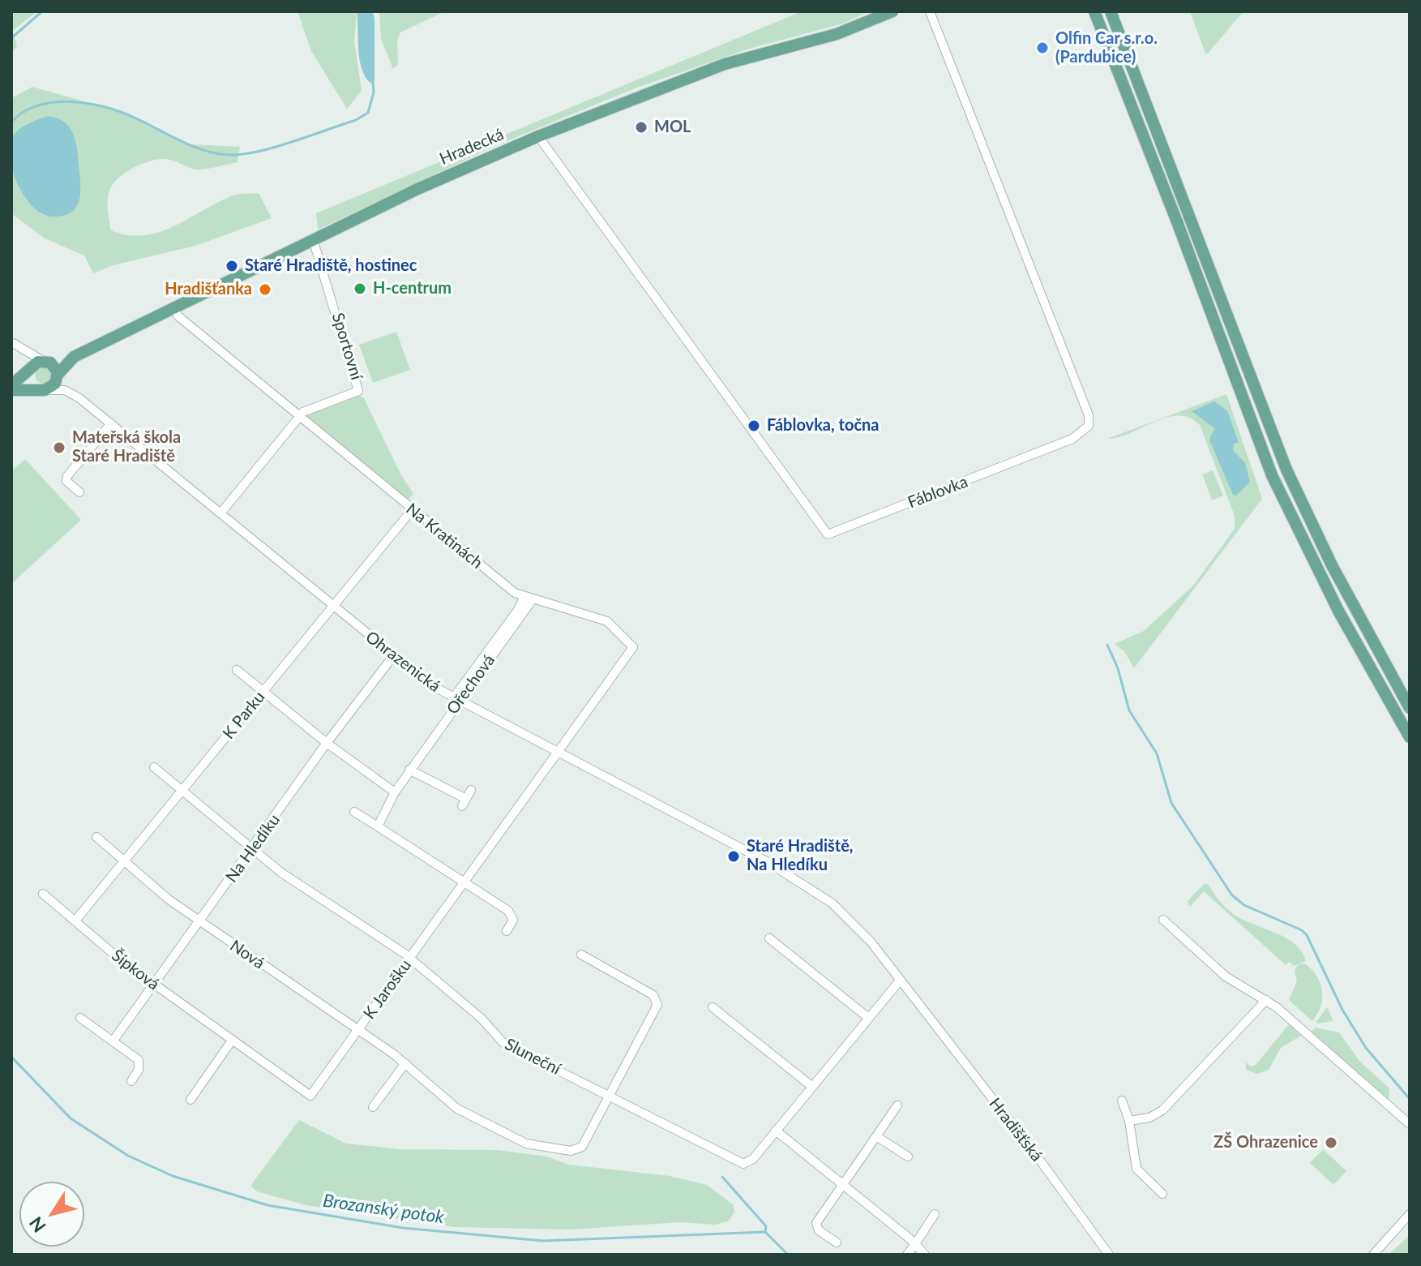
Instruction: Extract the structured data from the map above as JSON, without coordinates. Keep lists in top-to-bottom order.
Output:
{
  "streets": {
    "main road": ["Hradecká"],
    "street": [
      "Sportovní",
      "Fáblovka",
      "Na Kratinách",
      "Ohrazenická",
      "Ořechová",
      "K Parku",
      "Na Hledíku",
      "Nová",
      "Šípková",
      "K Jarošku",
      "Sluneční",
      "Hradišťská"
    ]
  },
  "crossings": [
    ["Hradecká", "Sportovní"],
    ["Hradecká", "Fáblovka"],
    ["Hradecká", "Na Kratinách"],
    ["Hradecká", "Ohrazenická"],
    ["Sportovní", "Na Kratinách"],
    ["Na Kratinách", "Ohrazenická"],
    ["Na Kratinách", "Ořechová"],
    ["Na Kratinách", "K Parku"],
    ["Na Kratinách", "K Jarošku"],
    ["Ohrazenická", "Ořechová"],
    ["Ohrazenická", "K Parku"],
    ["Ohrazenická", "Na Hledíku"],
    ["Ohrazenická", "K Jarošku"],
    ["Ohrazenická", "Sluneční"],
    ["Ohrazenická", "Hradišťská"],
    ["K Parku", "Nová"],
    ["K Parku", "Šípková"],
    ["K Parku", "Sluneční"],
    ["Na Hledíku", "Nová"],
    ["Na Hledíku", "Šípková"],
    ["Na Hledíku", "Sluneční"],
    ["Nová", "K Jarošku"],
    ["Nová", "Sluneční"],
    ["Šípková", "K Jarošku"],
    ["K Jarošku", "Sluneční"],
    ["Sluneční", "Hradišťská"]
  ],
  "water": ["Brozanský potok"],
  "places": [
    "Olfin Car s.r.o. (Pardubice)",
    "MOL",
    "Staré Hradiště, hostinec",
    "H-centrum",
    "Hradišťanka",
    "Fáblovka, točna",
    "Mateřská škola Staré Hradiště",
    "Staré Hradiště, Na Hledíku",
    "ZŠ Ohrazenice"
  ],
  "north": "bottom left"
}
